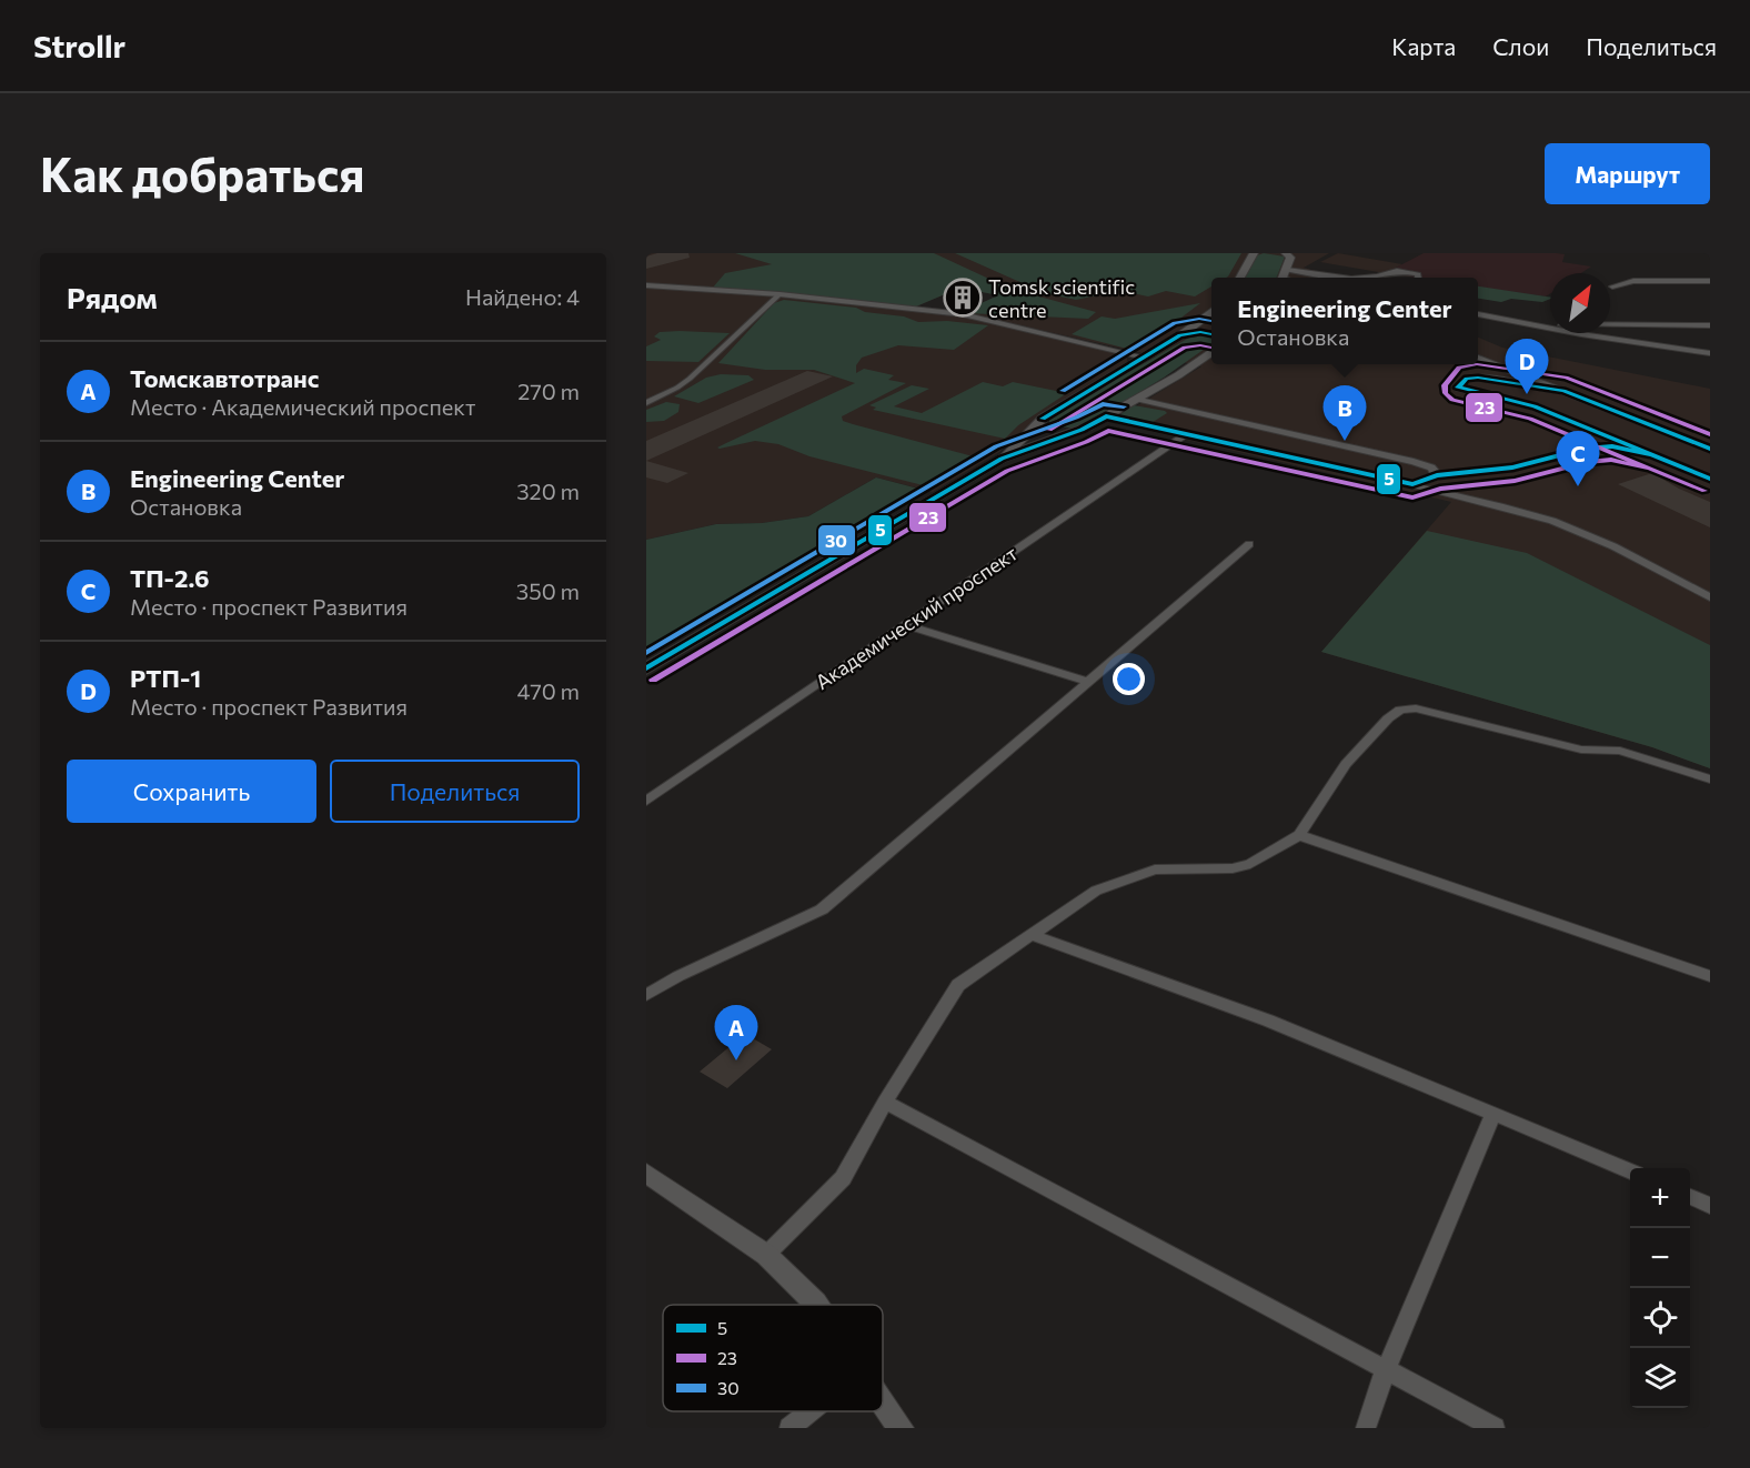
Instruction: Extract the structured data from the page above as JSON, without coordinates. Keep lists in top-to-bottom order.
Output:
{
  "streets": {
    "street": ["Академический проспект"]
  },
  "places": {
    "building": ["Tomsk scientific centre"]
  },
  "lines": ["transit line 30", "transit line 5", "transit line 23"],
  "legend": ["5", "23", "30"],
  "north": "top right",
  "page": {
    "header": "Strollr",
    "nav": ["Карта", "Слои", "Поделиться"],
    "buttons": [
      "Маршрут",
      ["Сохранить", "Поделиться"]
    ],
    "title": "Как добраться",
    "heading": ["Рядом", "Найдено: 4"],
    "popup": ["Engineering Center", "Остановка"],
    "pins": [
      "D",
      "B",
      "C",
      "A"
    ],
    "list": [
      {
        "mark": "A",
        "name": "Томскавтотранс",
        "note": "Место · Академический проспект",
        "value": "270 m"
      },
      {
        "mark": "B",
        "name": "Engineering Center",
        "note": "Остановка",
        "value": "320 m"
      },
      {
        "mark": "C",
        "name": "ТП-2.6",
        "note": "Место · проспект Развития",
        "value": "350 m"
      },
      {
        "mark": "D",
        "name": "РТП-1",
        "note": "Место · проспект Развития",
        "value": "470 m"
      }
    ],
    "map_buttons": ["+", "−"]
  }
}
